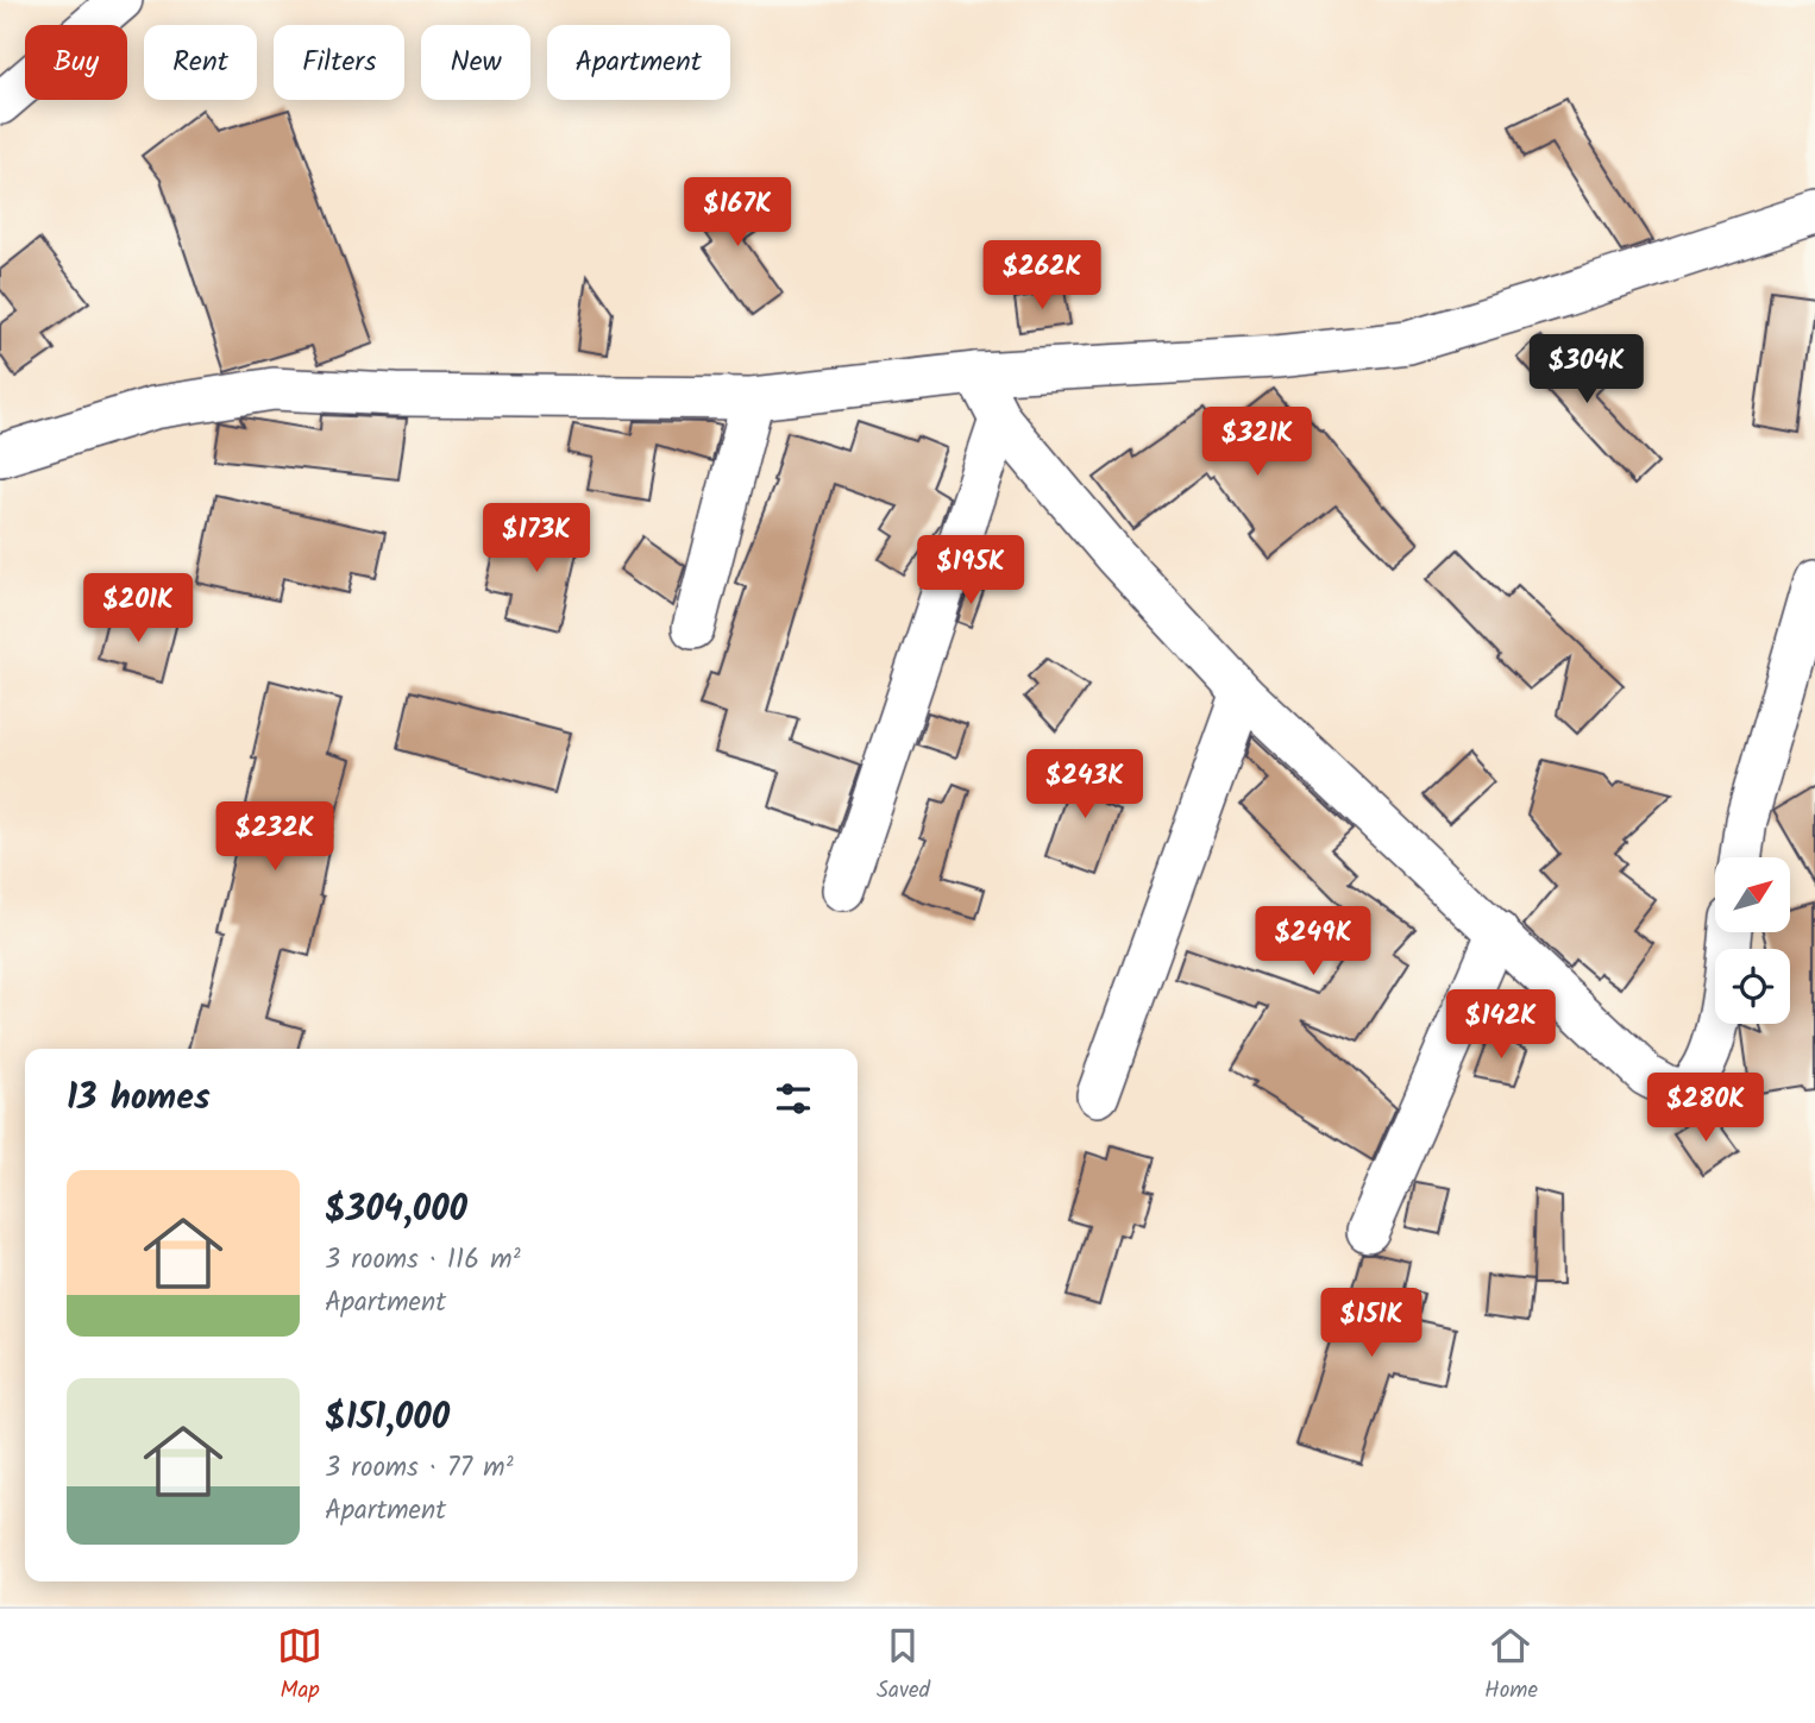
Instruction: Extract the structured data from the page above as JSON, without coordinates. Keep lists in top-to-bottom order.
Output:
{
  "north": "top right",
  "page": {
    "chip": [
      "Buy",
      "Rent",
      "Filters",
      "New",
      "Apartment"
    ],
    "price": [
      "$167K",
      "$262K",
      "$304K",
      "$321K",
      "$173K",
      "$195K",
      "$201K",
      "$243K",
      "$232K",
      "$249K",
      "$142K",
      "$280K",
      "$151K"
    ],
    "heading": "13 homes",
    "list": [
      {
        "name": "$304,000",
        "note": "3 rooms · 116 m² · Apartment"
      },
      {
        "name": "$151,000",
        "note": "3 rooms · 77 m² · Apartment"
      }
    ],
    "tabs": ["Map", "Saved", "Home"]
  }
}
